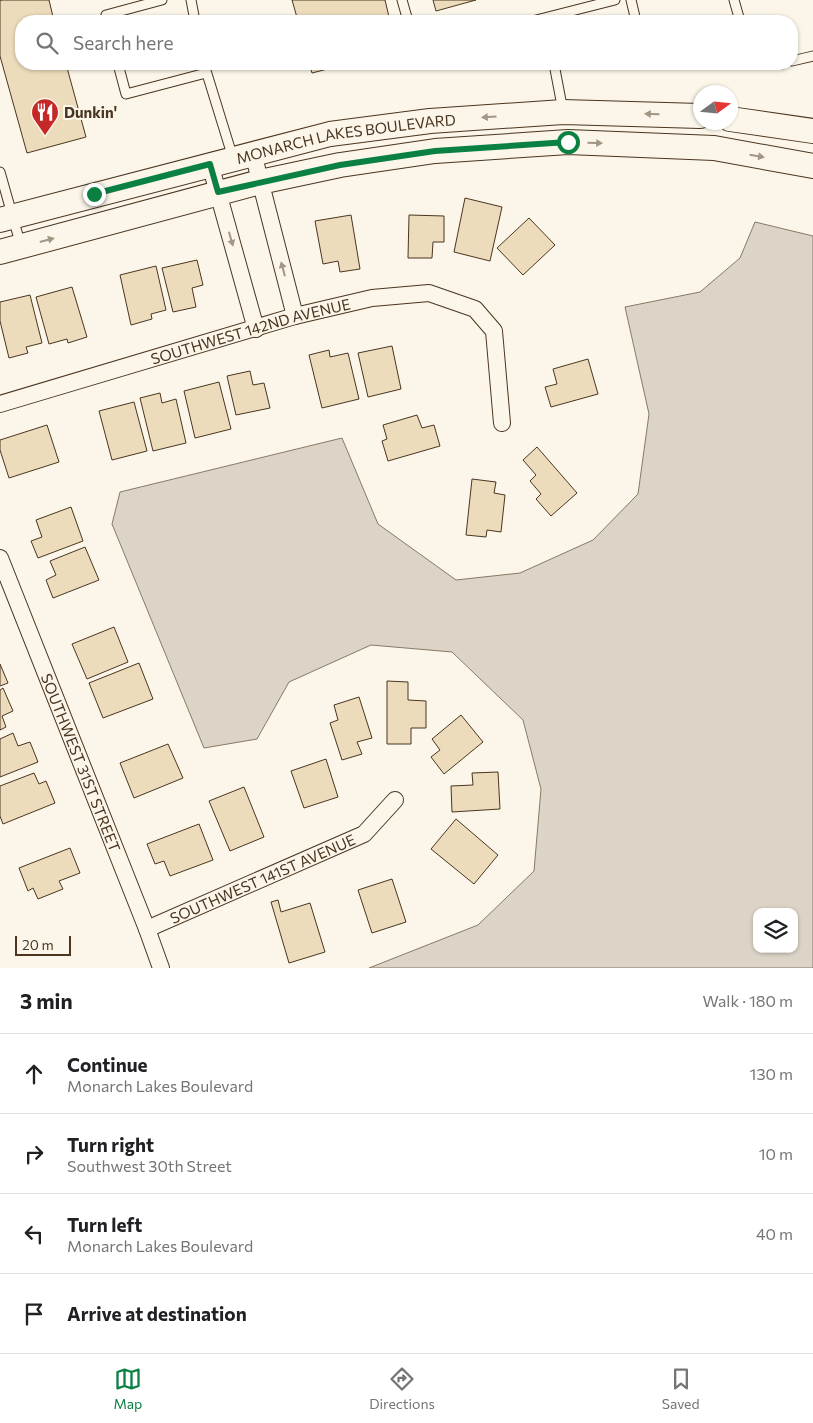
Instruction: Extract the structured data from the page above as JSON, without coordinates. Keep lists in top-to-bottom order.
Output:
{
  "streets": {
    "street": [
      "MONARCH LAKES BOULEVARD",
      "SOUTHWEST 142ND AVENUE",
      "SOUTHWEST 31ST STREET",
      "SOUTHWEST 141ST AVENUE"
    ]
  },
  "crossings": [
    ["SOUTHWEST 31ST STREET", "SOUTHWEST 141ST AVENUE"]
  ],
  "places": {
    "restaurant": ["Dunkin'"]
  },
  "scale_bar": "20 m",
  "north": "right",
  "page": {
    "search": "Search here",
    "scale": "20 m",
    "heading": ["3 min", "Walk · 180 m"],
    "list": [
      ["Continue", "Monarch Lakes Boulevard", "130 m"],
      ["Turn right", "Southwest 30th Street", "10 m"],
      ["Turn left", "Monarch Lakes Boulevard", "40 m"],
      "Arrive at destination"
    ],
    "nav": ["Map", "Directions", "Saved"]
  }
}
